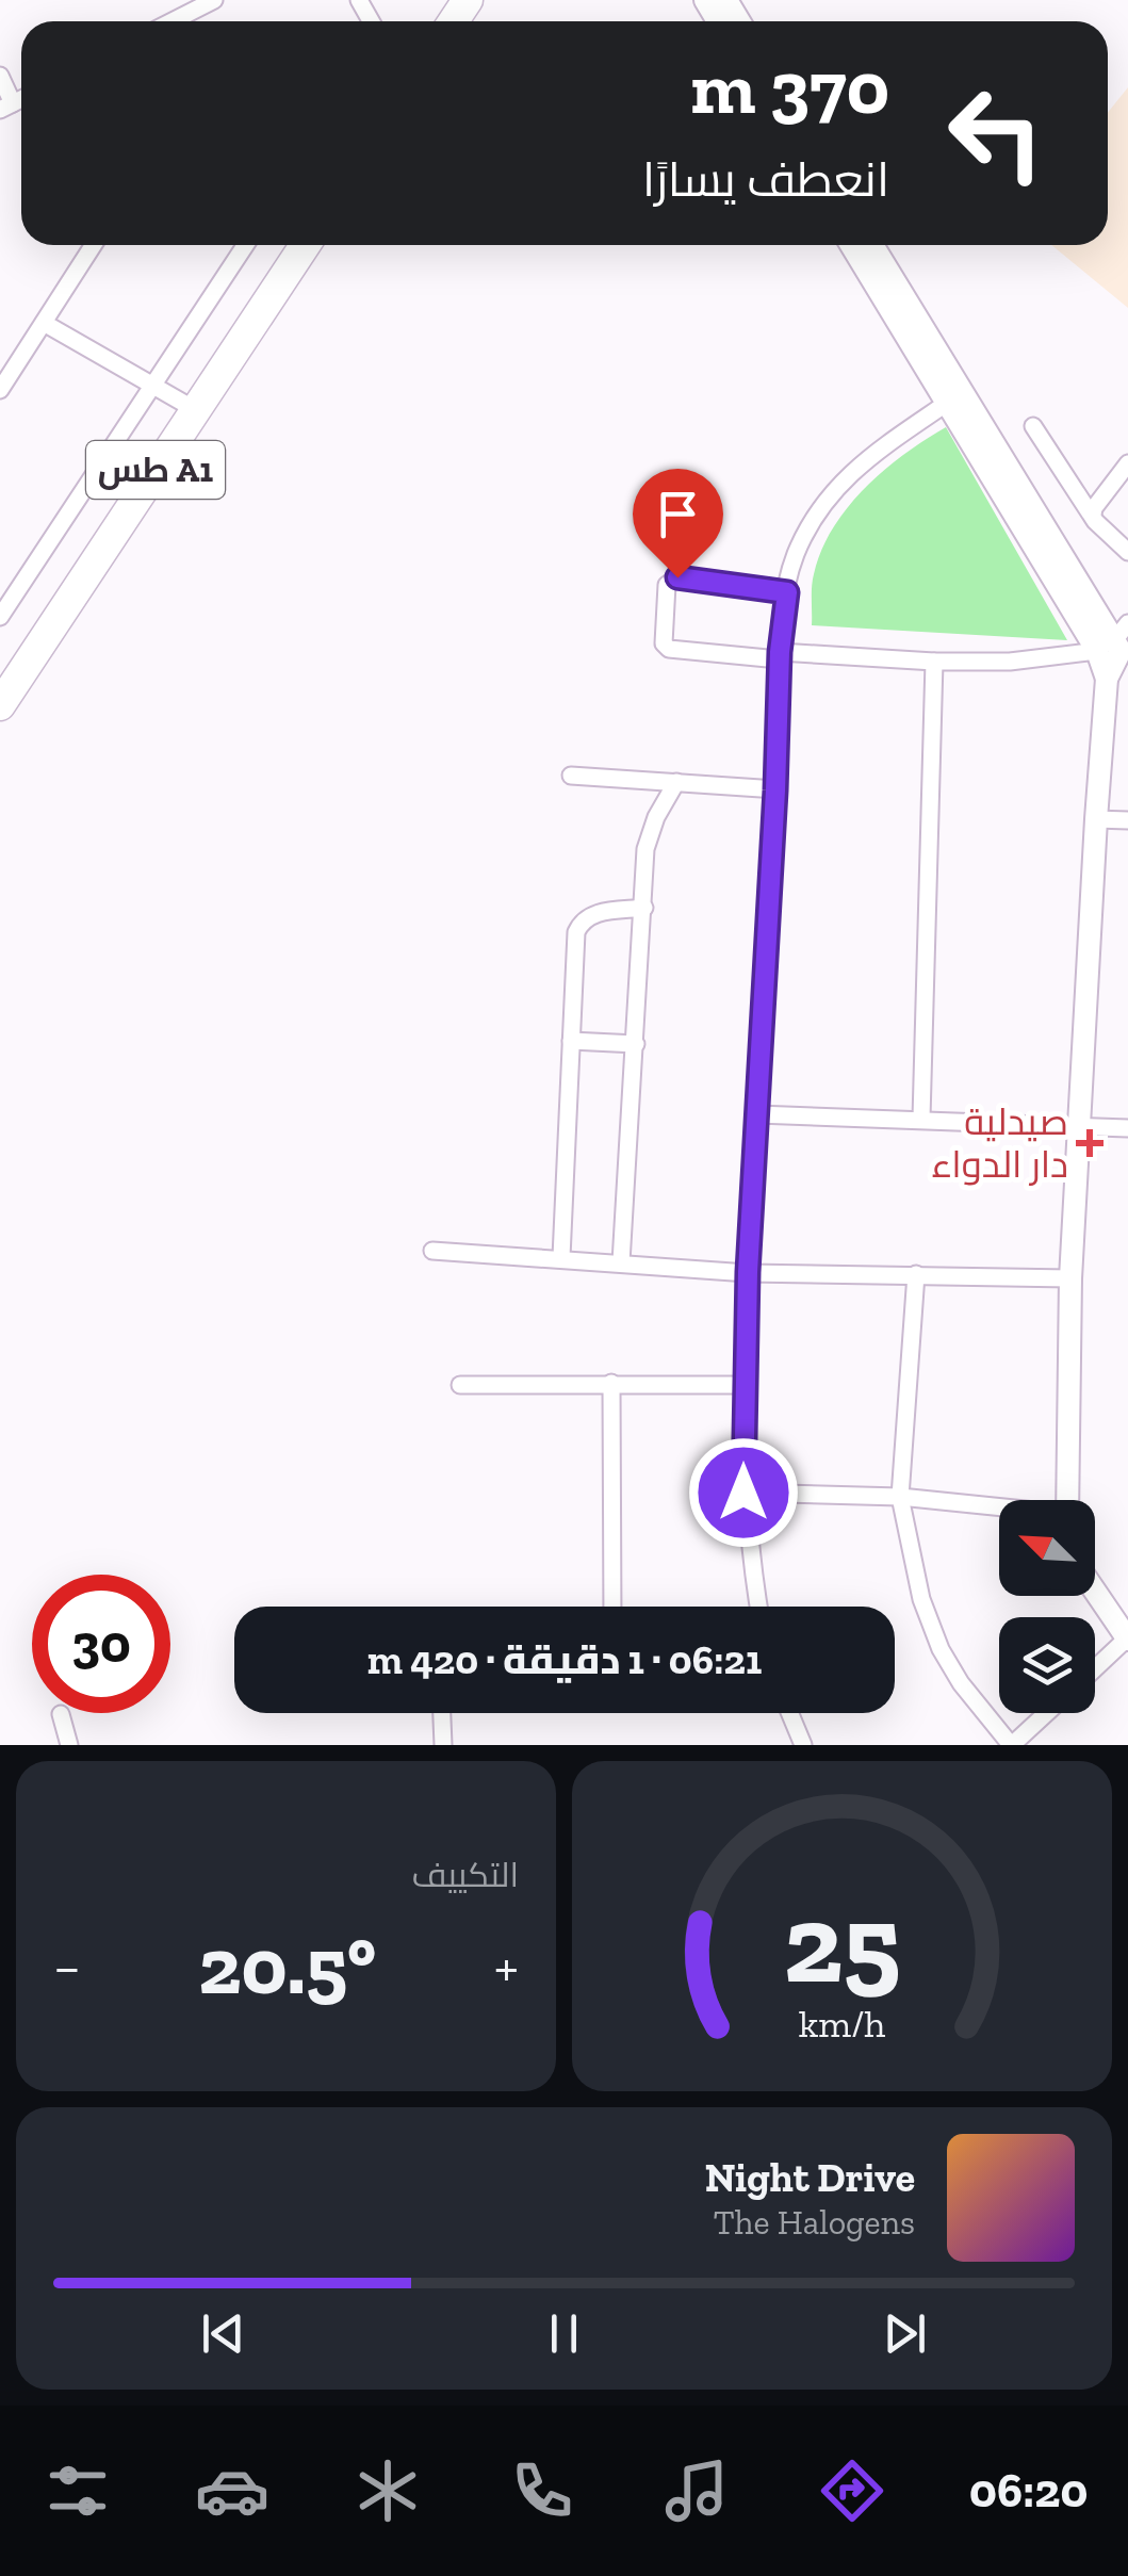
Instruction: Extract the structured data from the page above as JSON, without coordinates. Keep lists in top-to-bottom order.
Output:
{
  "streets": {
    "highway": ["طس A1"]
  },
  "places": {
    "health": ["صيدلية دار الدواء"]
  },
  "north": "top left",
  "page": {
    "turn": ["370 m", "انعطف يسارًا"],
    "limit": "30",
    "trip": "06:21 · 1 دقيقة · 420 m",
    "tile": "التكييف",
    "heat": ["−", "20.5°", "+"],
    "song": ["Night Drive", "The Halogens"],
    "tabs": "06:20",
    "gauge": ["25", "km/h"]
  }
}
